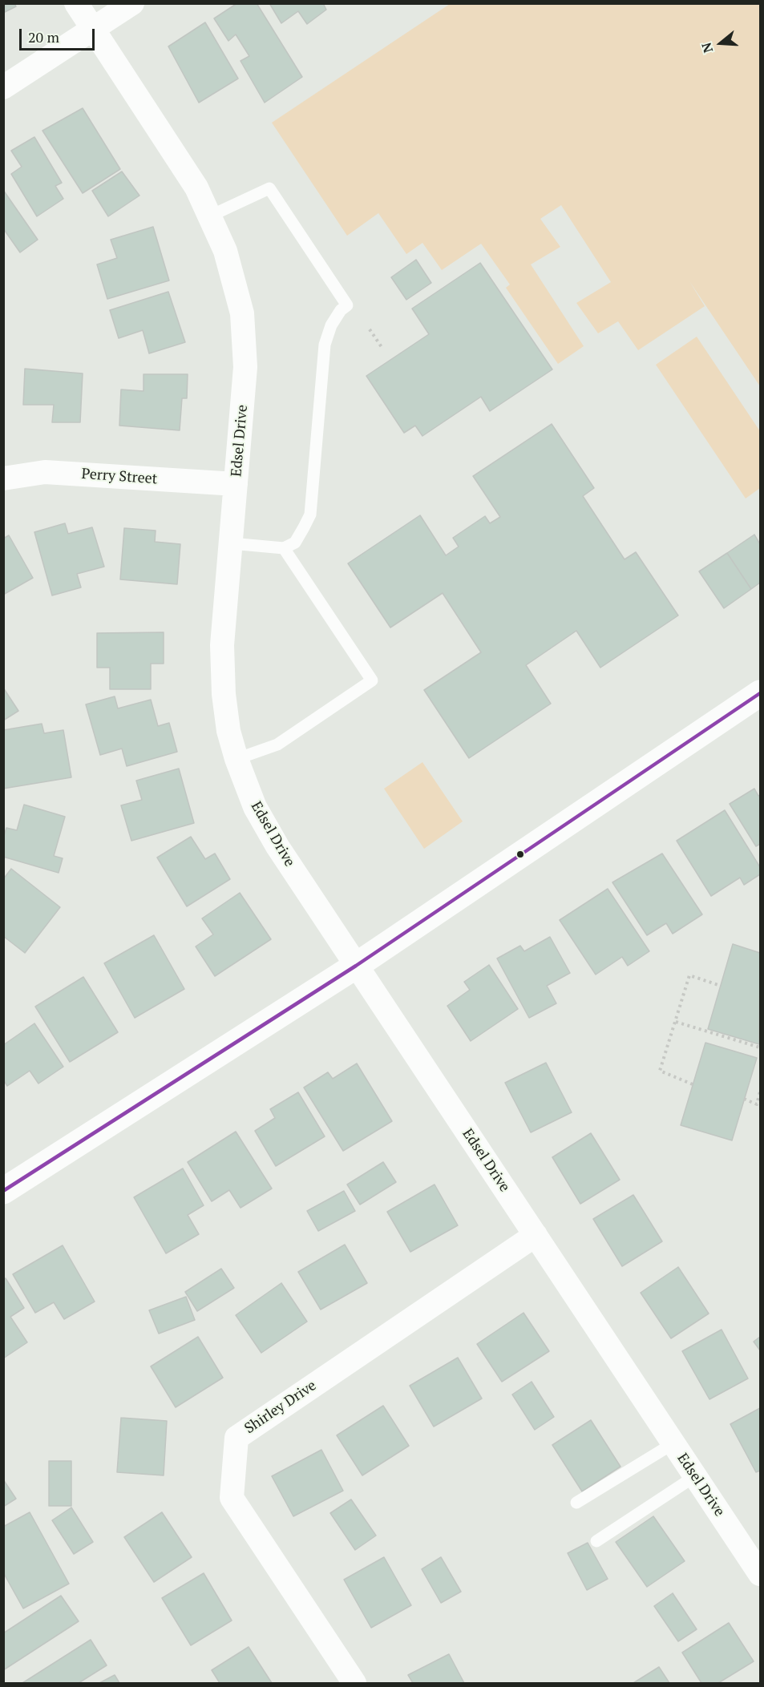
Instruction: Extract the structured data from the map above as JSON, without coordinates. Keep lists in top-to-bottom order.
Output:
{
  "streets": {
    "street": ["Edsel Drive", "Perry Street", "Shirley Drive"]
  },
  "crossings": [
    ["Edsel Drive", "Perry Street"],
    ["Edsel Drive", "Shirley Drive"]
  ],
  "scale_bar": "20 m",
  "north": "left"
}
